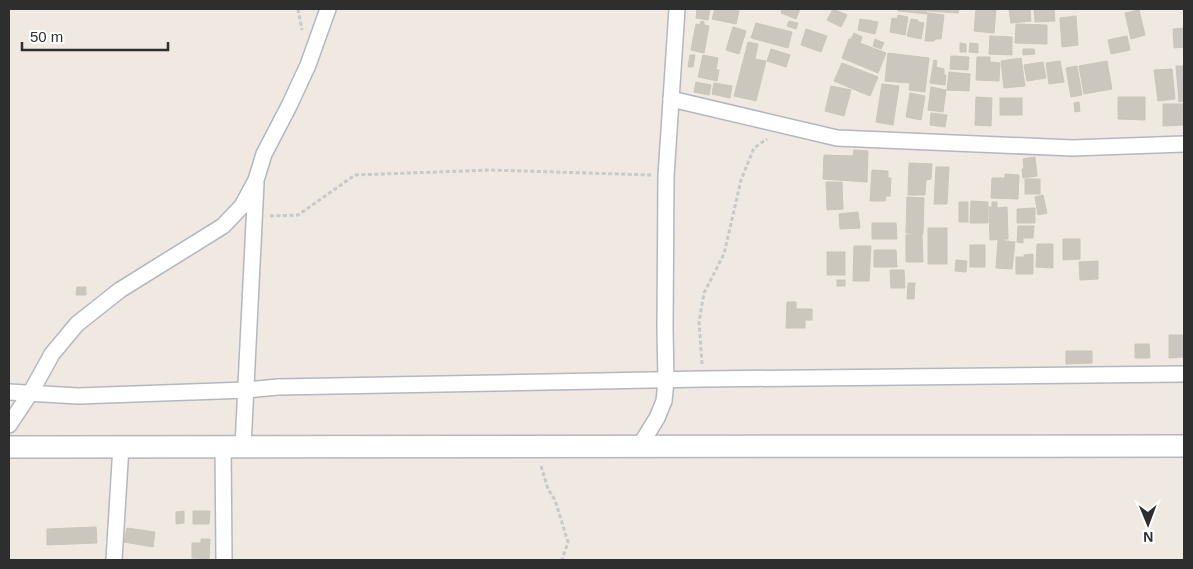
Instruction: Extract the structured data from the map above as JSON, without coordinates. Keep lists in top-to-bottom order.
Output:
{
  "scale_bar": "50 m",
  "north": "bottom"
}
